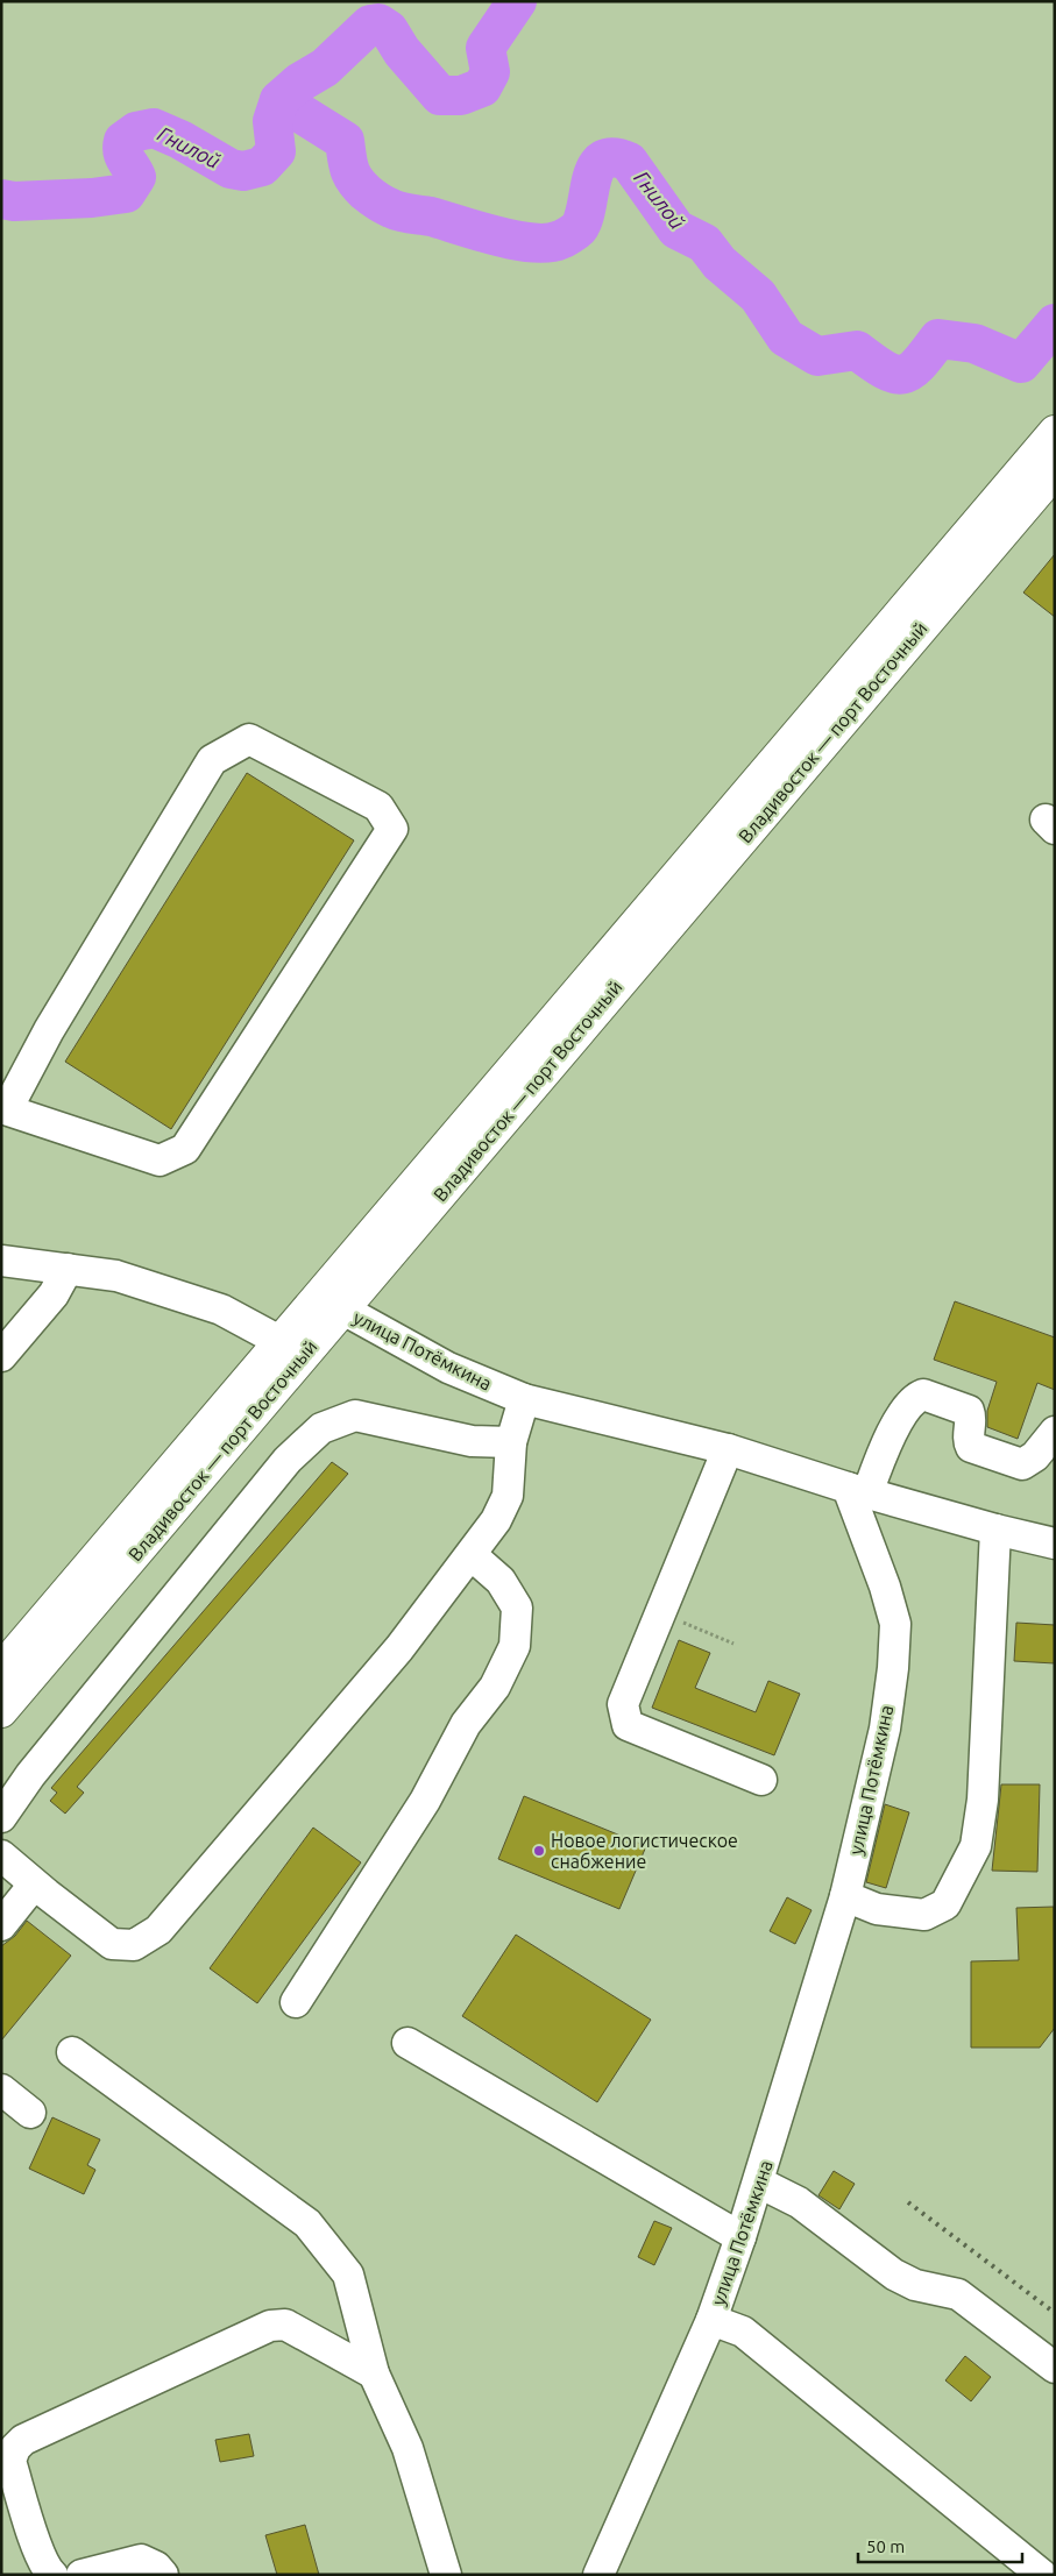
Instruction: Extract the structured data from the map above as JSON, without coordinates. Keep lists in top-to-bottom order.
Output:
{
  "streets": {
    "highway": ["Владивосток — порт Восточный"],
    "street": ["улица Потёмкина"]
  },
  "crossings": [
    ["Владивосток — порт Восточный", "улица Потёмкина"]
  ],
  "water": ["Гнилой"],
  "places": ["Новое логистическое снабжение"],
  "scale_bar": "50 m"
}
